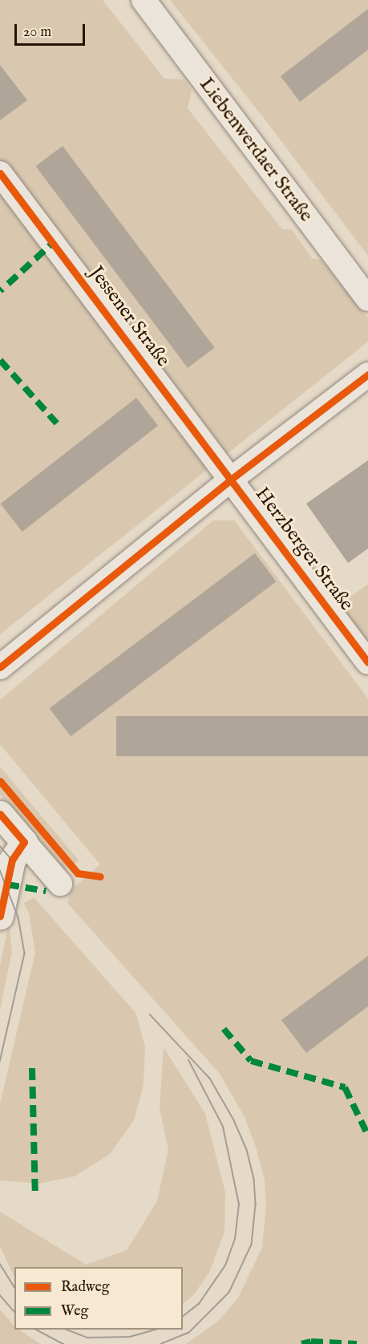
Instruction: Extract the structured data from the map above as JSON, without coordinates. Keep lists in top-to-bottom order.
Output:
{
  "streets": {
    "street": ["Liebenwerdaer Straße", "Jessener Straße", "Herzberger Straße"]
  },
  "crossings": [
    ["Jessener Straße", "Herzberger Straße"]
  ],
  "legend": ["Radweg", "Weg"],
  "scale_bar": "20 m"
}
